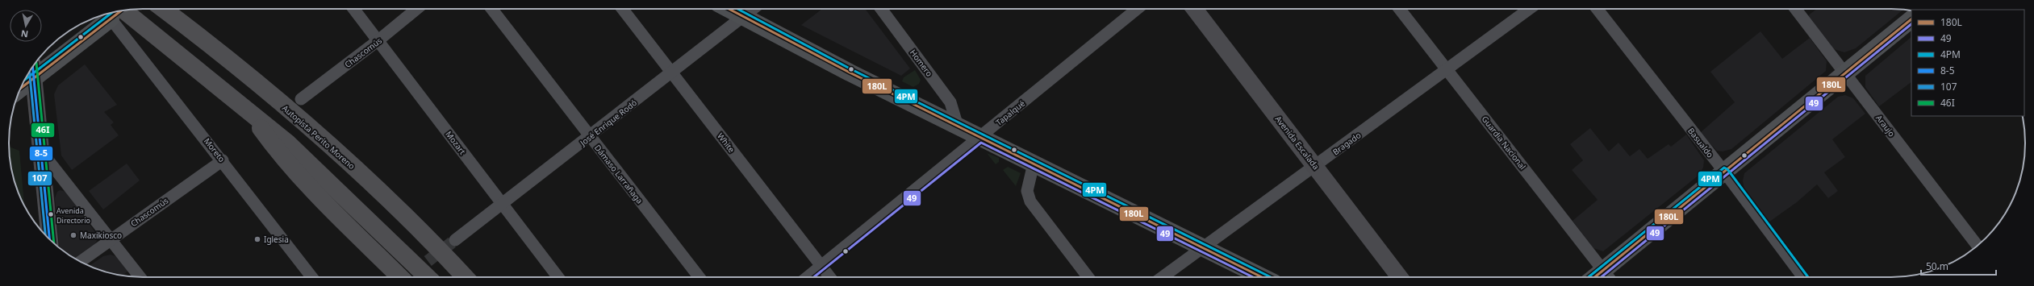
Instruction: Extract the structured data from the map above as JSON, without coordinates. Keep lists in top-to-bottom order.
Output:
{
  "streets": {
    "highway": ["Autopista Perito Moreno"],
    "street": [
      "Chascomús",
      "Homero",
      "Tapalqué",
      "José Enrique Rodó",
      "Araujo",
      "Mozart",
      "White",
      "Avenida Escalada",
      "Guardia Nacional",
      "Basualdo",
      "Bragado",
      "Moreto",
      "Dámaso Larrañaga"
    ]
  },
  "crossings": [
    ["Chascomús", "Mozart"],
    ["Chascomús", "Moreto"],
    ["Tapalqué", "White"],
    ["José Enrique Rodó", "Mozart"],
    ["José Enrique Rodó", "White"],
    ["José Enrique Rodó", "Dámaso Larrañaga"],
    ["Avenida Escalada", "Bragado"],
    ["Guardia Nacional", "Bragado"]
  ],
  "places": ["Avenida Directorio", "Maxikiosco", "Iglesia"],
  "lines": [
    "transit line 180L",
    "transit line 4PM",
    "transit line 49",
    "transit line 46I",
    "transit line 8-5",
    "transit line 107"
  ],
  "legend": [
    "180L",
    "49",
    "4PM",
    "8-5",
    "107",
    "46I"
  ],
  "scale_bar": "50 m",
  "north": "bottom"
}
